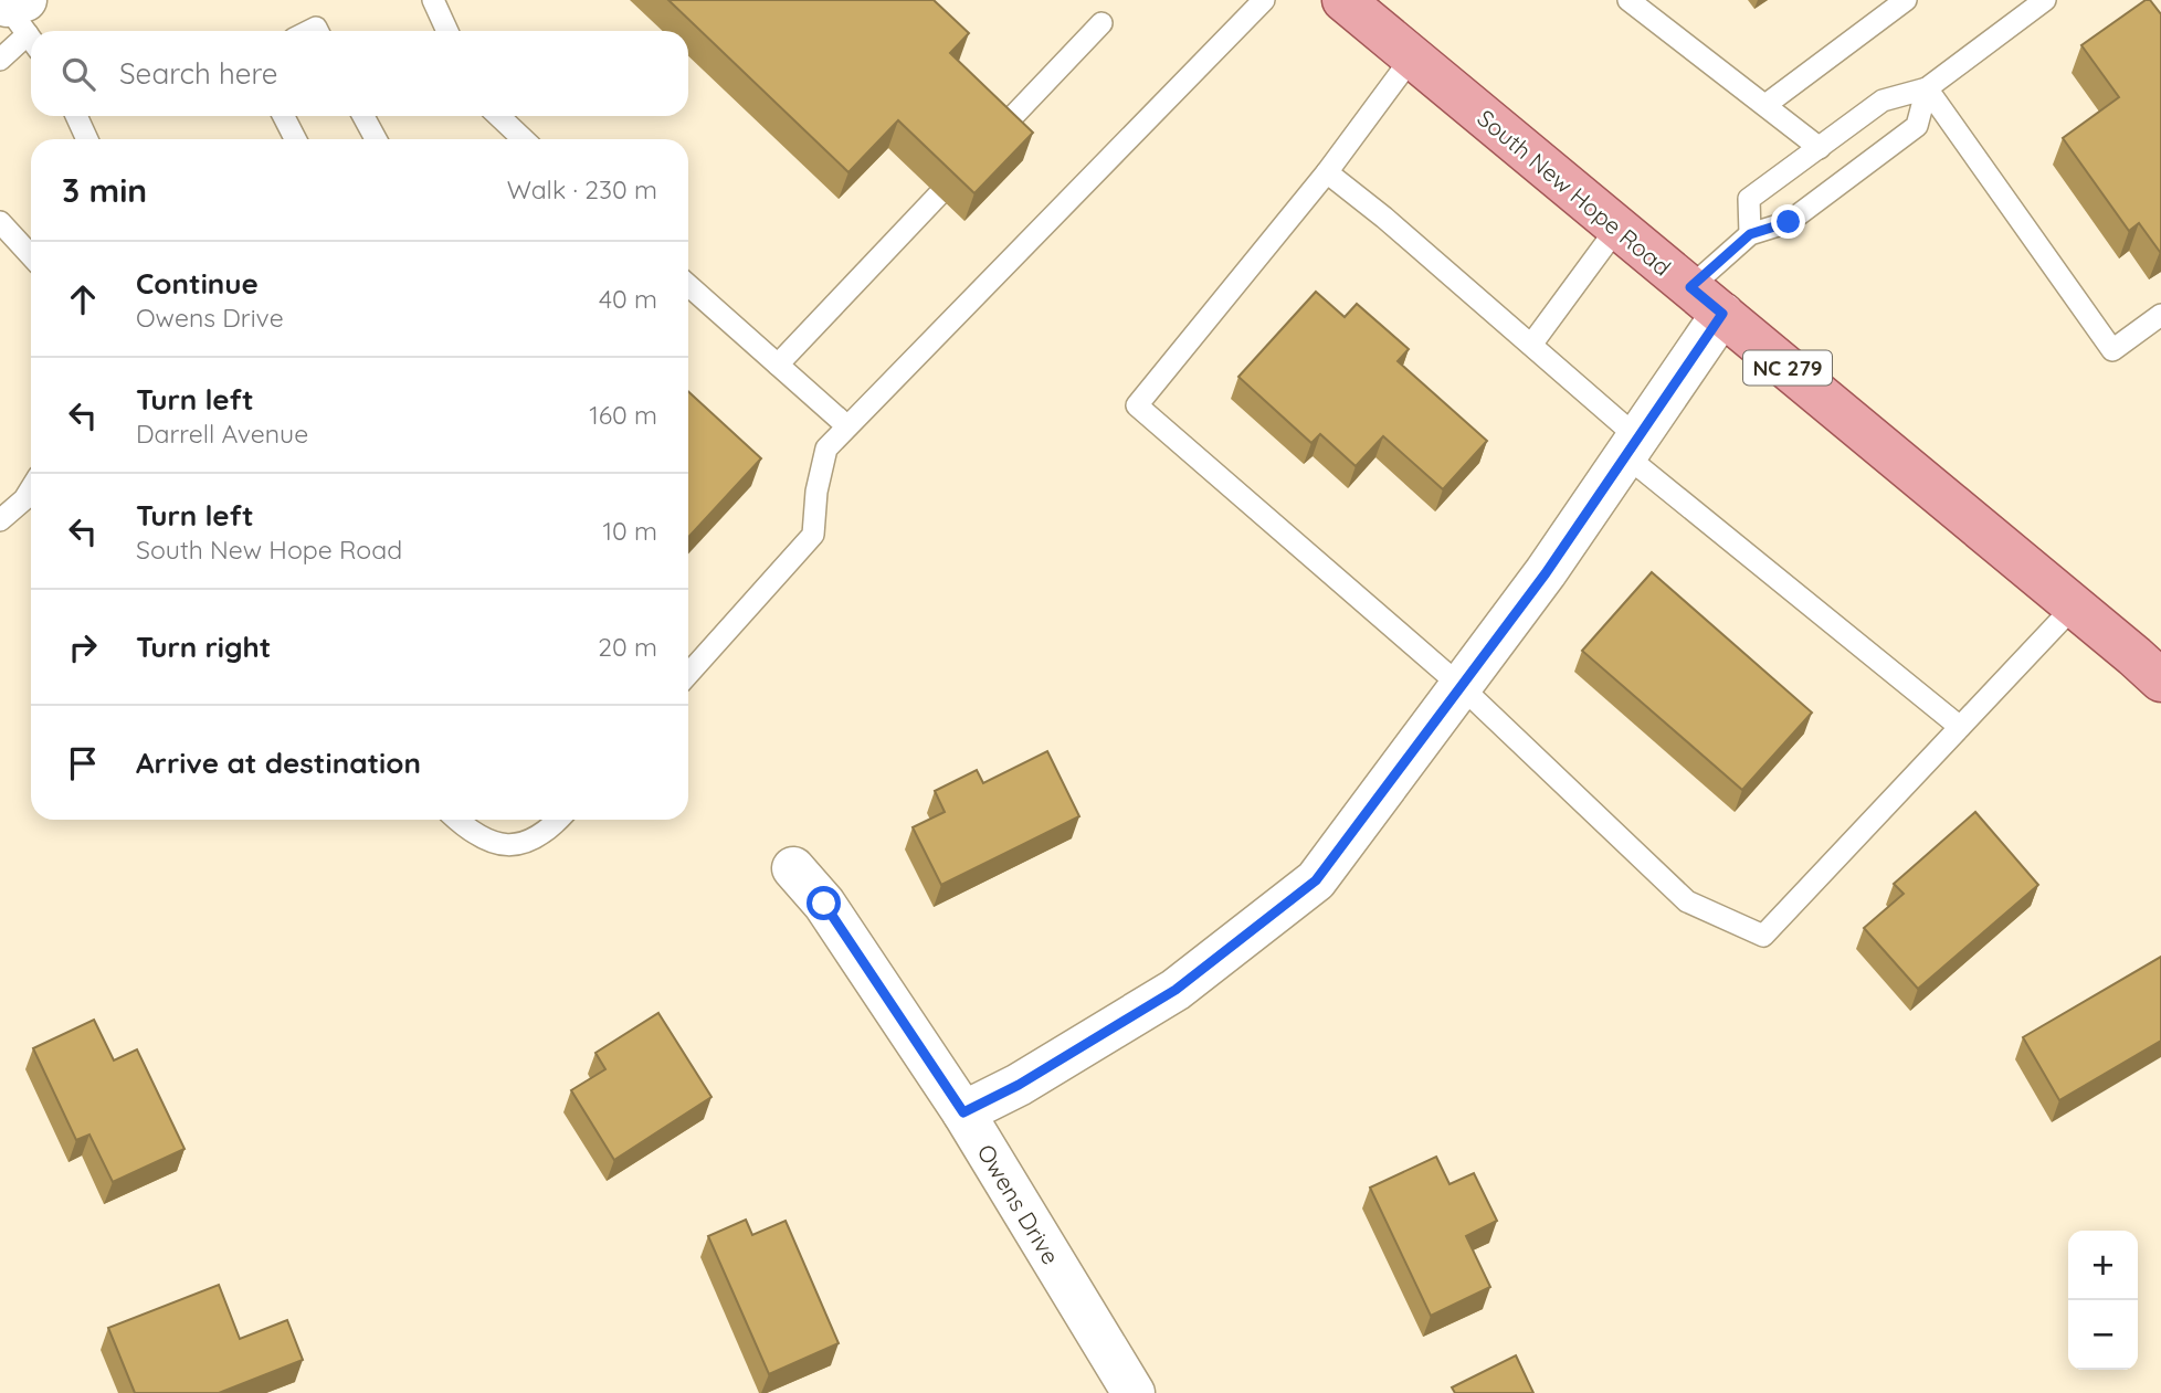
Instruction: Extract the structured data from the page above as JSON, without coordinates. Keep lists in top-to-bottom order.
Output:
{
  "streets": {
    "main road": ["South New Hope Road", "NC 279"],
    "street": ["Owens Drive"]
  },
  "page": {
    "search": "Search here",
    "heading": ["3 min", "Walk · 230 m"],
    "list": [
      ["Continue", "Owens Drive", "40 m"],
      ["Turn left", "Darrell Avenue", "160 m"],
      ["Turn left", "South New Hope Road", "10 m"],
      ["Turn right", "20 m"],
      "Arrive at destination"
    ],
    "map_buttons": ["+", "−"]
  }
}
